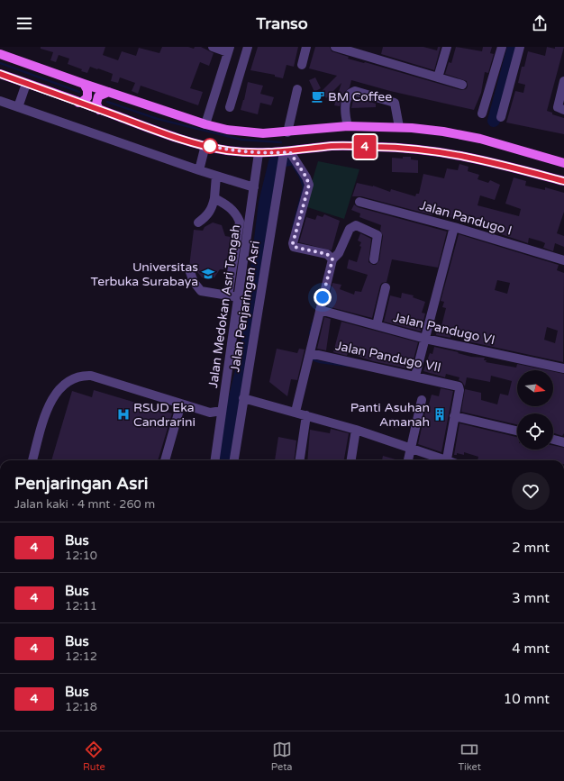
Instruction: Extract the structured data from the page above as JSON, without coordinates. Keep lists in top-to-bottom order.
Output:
{
  "streets": {
    "street": [
      "Jalan Pandugo I",
      "Jalan Medokan Asri Tengah",
      "Jalan Penjaringan Asri",
      "Jalan Pandugo VI",
      "Jalan Pandugo VII"
    ]
  },
  "places": {
    "cafe": ["BM Coffee"],
    "school or university": ["Universitas Terbuka Surabaya"],
    "hospital": ["RSUD Eka Candrarini"],
    "building": ["Panti Asuhan Amanah"]
  },
  "lines": ["bus line 4"],
  "north": "right",
  "page": {
    "header": "Transo",
    "on_map": "4",
    "heading": ["Penjaringan Asri", "Jalan kaki · 4 mnt · 260 m"],
    "list": [
      {
        "mark": "4",
        "name": "Bus",
        "note": "12:10",
        "value": "2 mnt"
      },
      {
        "mark": "4",
        "name": "Bus",
        "note": "12:11",
        "value": "3 mnt"
      },
      {
        "mark": "4",
        "name": "Bus",
        "note": "12:12",
        "value": "4 mnt"
      },
      {
        "mark": "4",
        "name": "Bus",
        "note": "12:18",
        "value": "10 mnt"
      }
    ],
    "tabs": ["Rute", "Peta", "Tiket"]
  }
}
